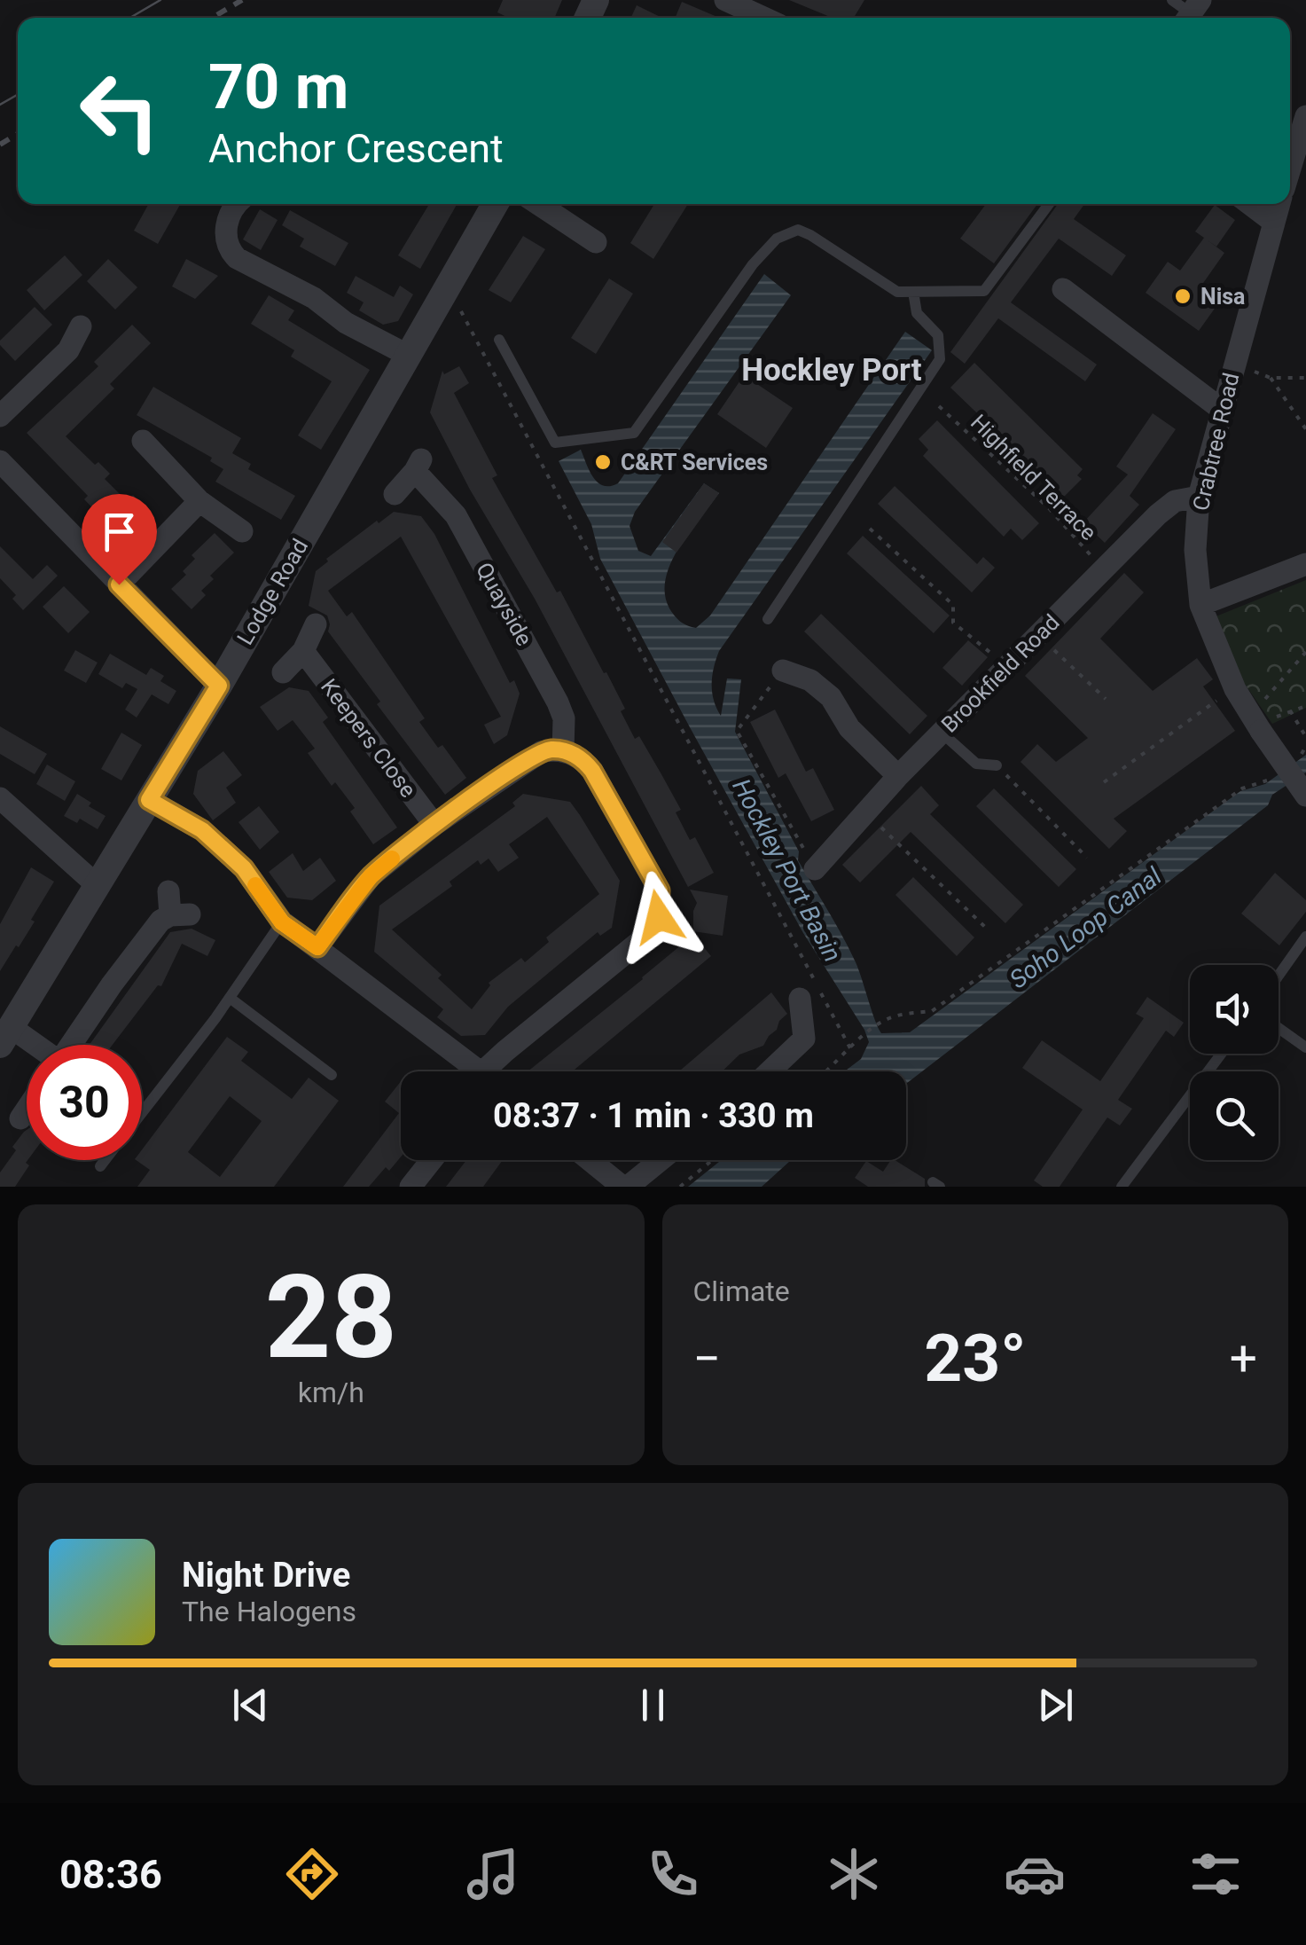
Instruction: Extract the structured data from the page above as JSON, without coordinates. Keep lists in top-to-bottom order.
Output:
{
  "streets": {
    "street": [
      "Crabtree Road",
      "Lodge Road",
      "Quayside",
      "Brookfield Road",
      "Keepers Close"
    ],
    "path": ["Highfield Terrace"]
  },
  "crossings": [
    ["Crabtree Road", "Brookfield Road"],
    ["Highfield Terrace", "Brookfield Road"]
  ],
  "districts": ["Hockley Port"],
  "water": ["Hockley Port Basin", "Soho Loop Canal"],
  "places": ["Nisa", "C&RT Services"],
  "page": {
    "turn": ["70 m", "Anchor Crescent"],
    "limit": "30",
    "trip": "08:37 · 1 min · 330 m",
    "tile": [
      ["28", "km/h"],
      "Climate"
    ],
    "heat": ["−", "23°", "+"],
    "song": ["Night Drive", "The Halogens"],
    "tabs": "08:36"
  }
}
